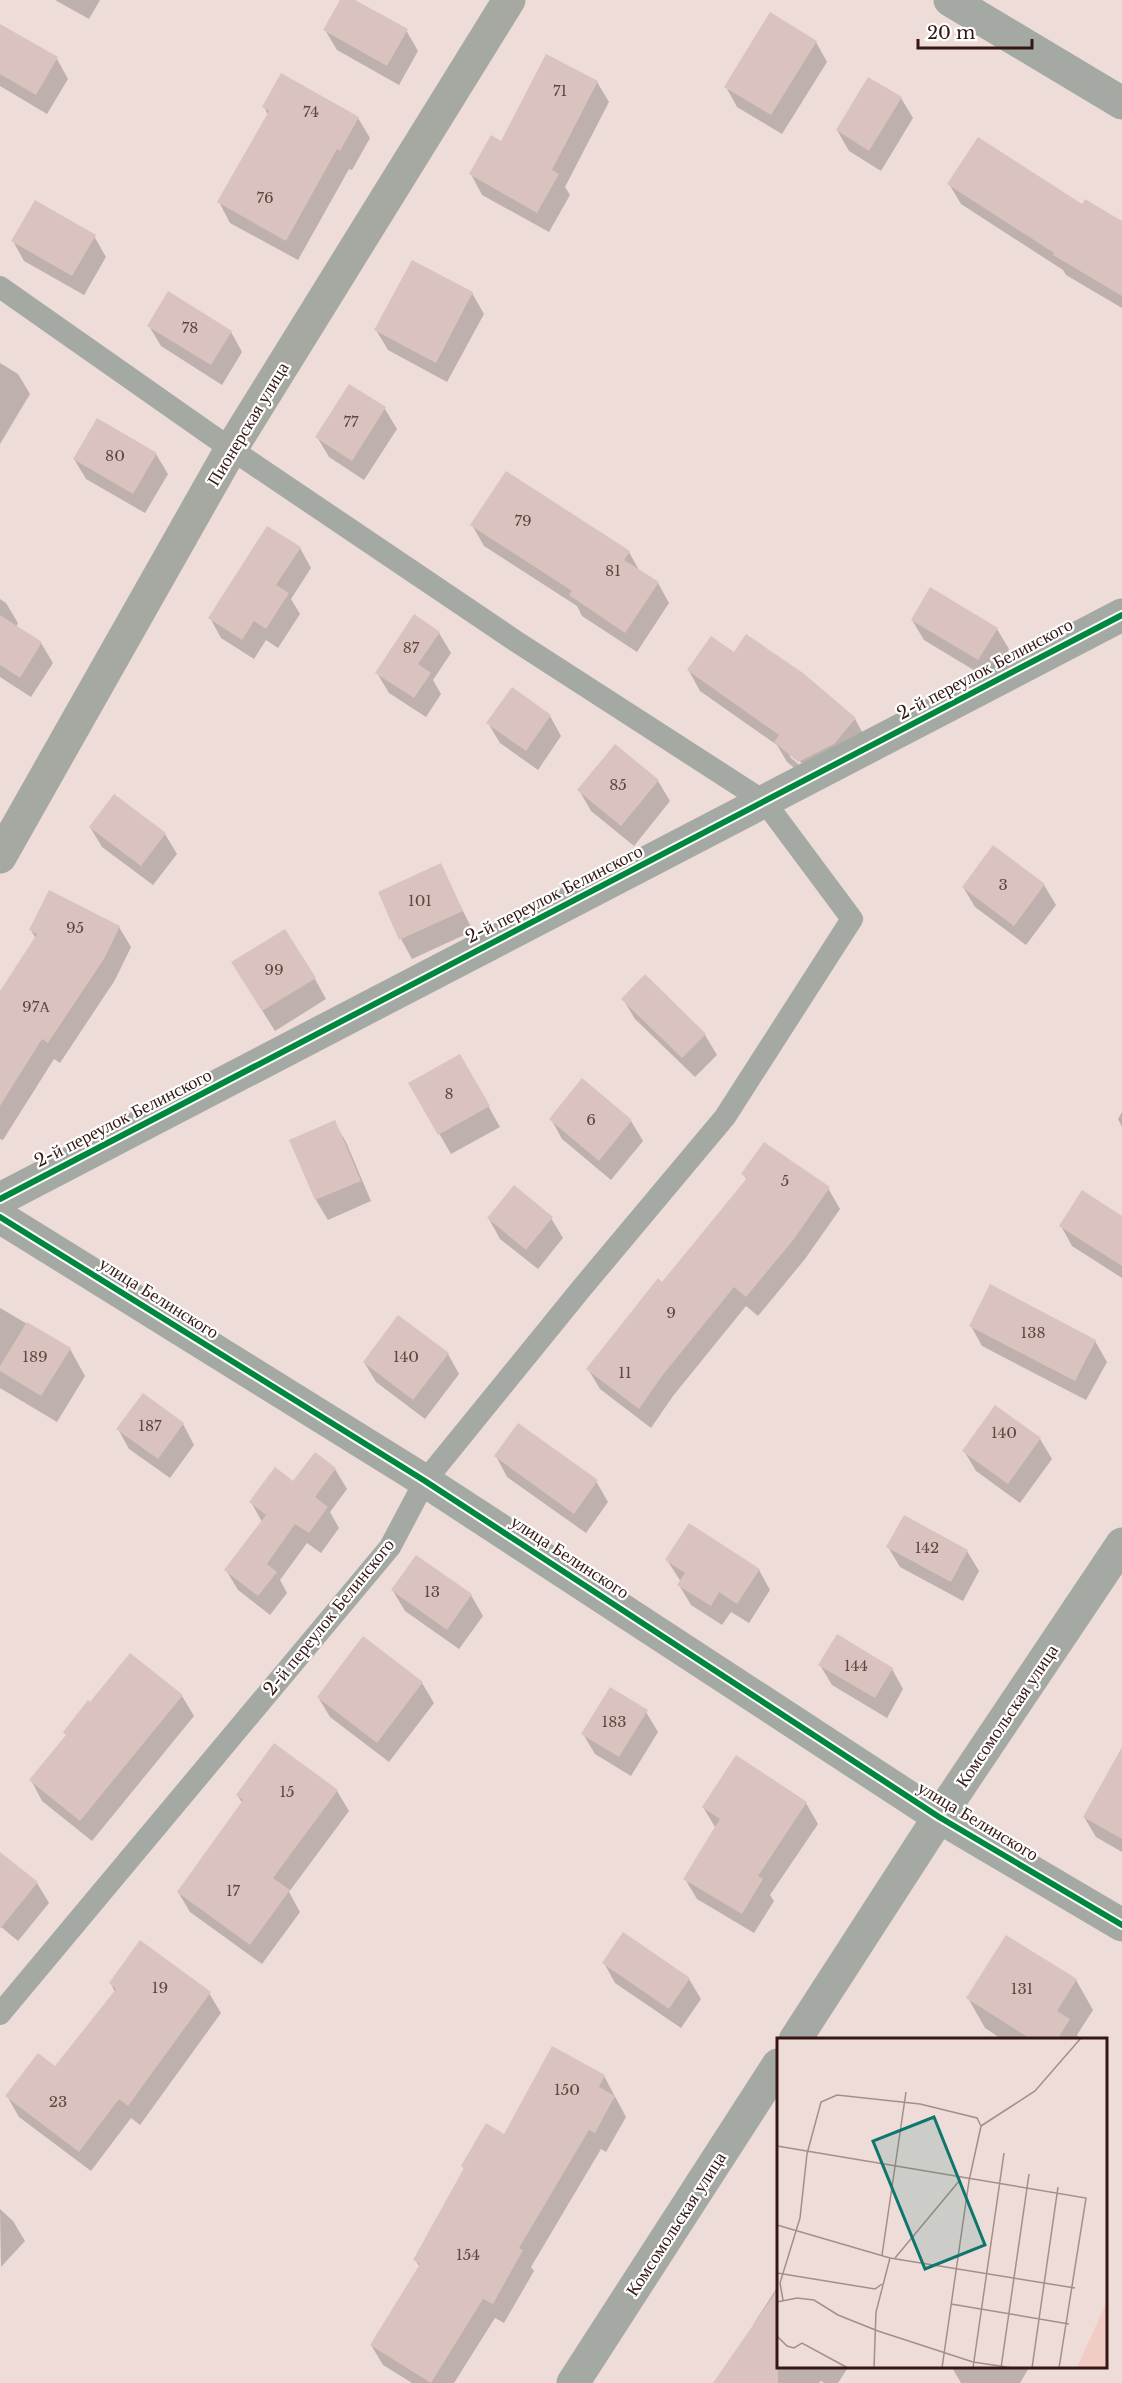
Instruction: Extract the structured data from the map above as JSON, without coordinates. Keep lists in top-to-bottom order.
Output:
{
  "streets": {
    "street": [
      "Пионерская улица",
      "2-й переулок Белинского",
      "улица Белинского",
      "Комсомольская улица"
    ]
  },
  "crossings": [
    ["Пионерская улица", "2-й переулок Белинского"],
    ["2-й переулок Белинского", "улица Белинского"],
    ["улица Белинского", "Комсомольская улица"]
  ],
  "house_numbers": [
    "71",
    "74",
    "76",
    "78",
    "77",
    "80",
    "79",
    "81",
    "87",
    "85",
    "3",
    "101",
    "95",
    "99",
    "97А",
    "8",
    "6",
    "5",
    "9",
    "138",
    "189",
    "140",
    "11",
    "187",
    "140",
    "142",
    "13",
    "144",
    "183",
    "15",
    "17",
    "19",
    "131",
    "150",
    "23",
    "154"
  ],
  "scale_bar": "20 m"
}
